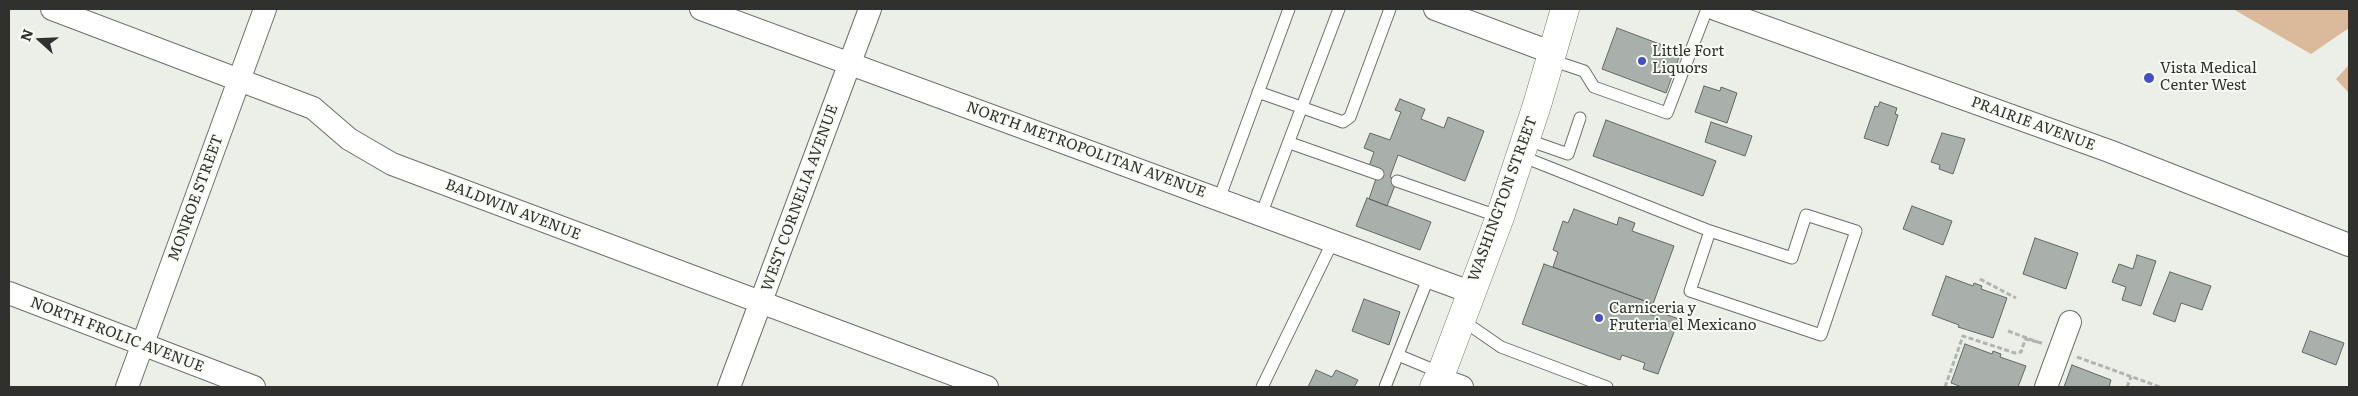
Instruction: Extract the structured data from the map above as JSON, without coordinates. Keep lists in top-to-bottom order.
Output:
{
  "streets": {
    "main road": ["WASHINGTON STREET"],
    "street": [
      "PRAIRIE AVENUE",
      "NORTH METROPOLITAN AVENUE",
      "MONROE STREET",
      "WEST CORNELIA AVENUE",
      "BALDWIN AVENUE",
      "NORTH FROLIC AVENUE"
    ]
  },
  "crossings": [
    ["NORTH METROPOLITAN AVENUE", "WEST CORNELIA AVENUE"],
    ["NORTH METROPOLITAN AVENUE", "WASHINGTON STREET"],
    ["MONROE STREET", "BALDWIN AVENUE"],
    ["MONROE STREET", "NORTH FROLIC AVENUE"],
    ["WEST CORNELIA AVENUE", "BALDWIN AVENUE"]
  ],
  "places": ["Little Fort Liquors", "Vista Medical Center West", "Carniceria y Fruteria el Mexicano"],
  "north": "left"
}
